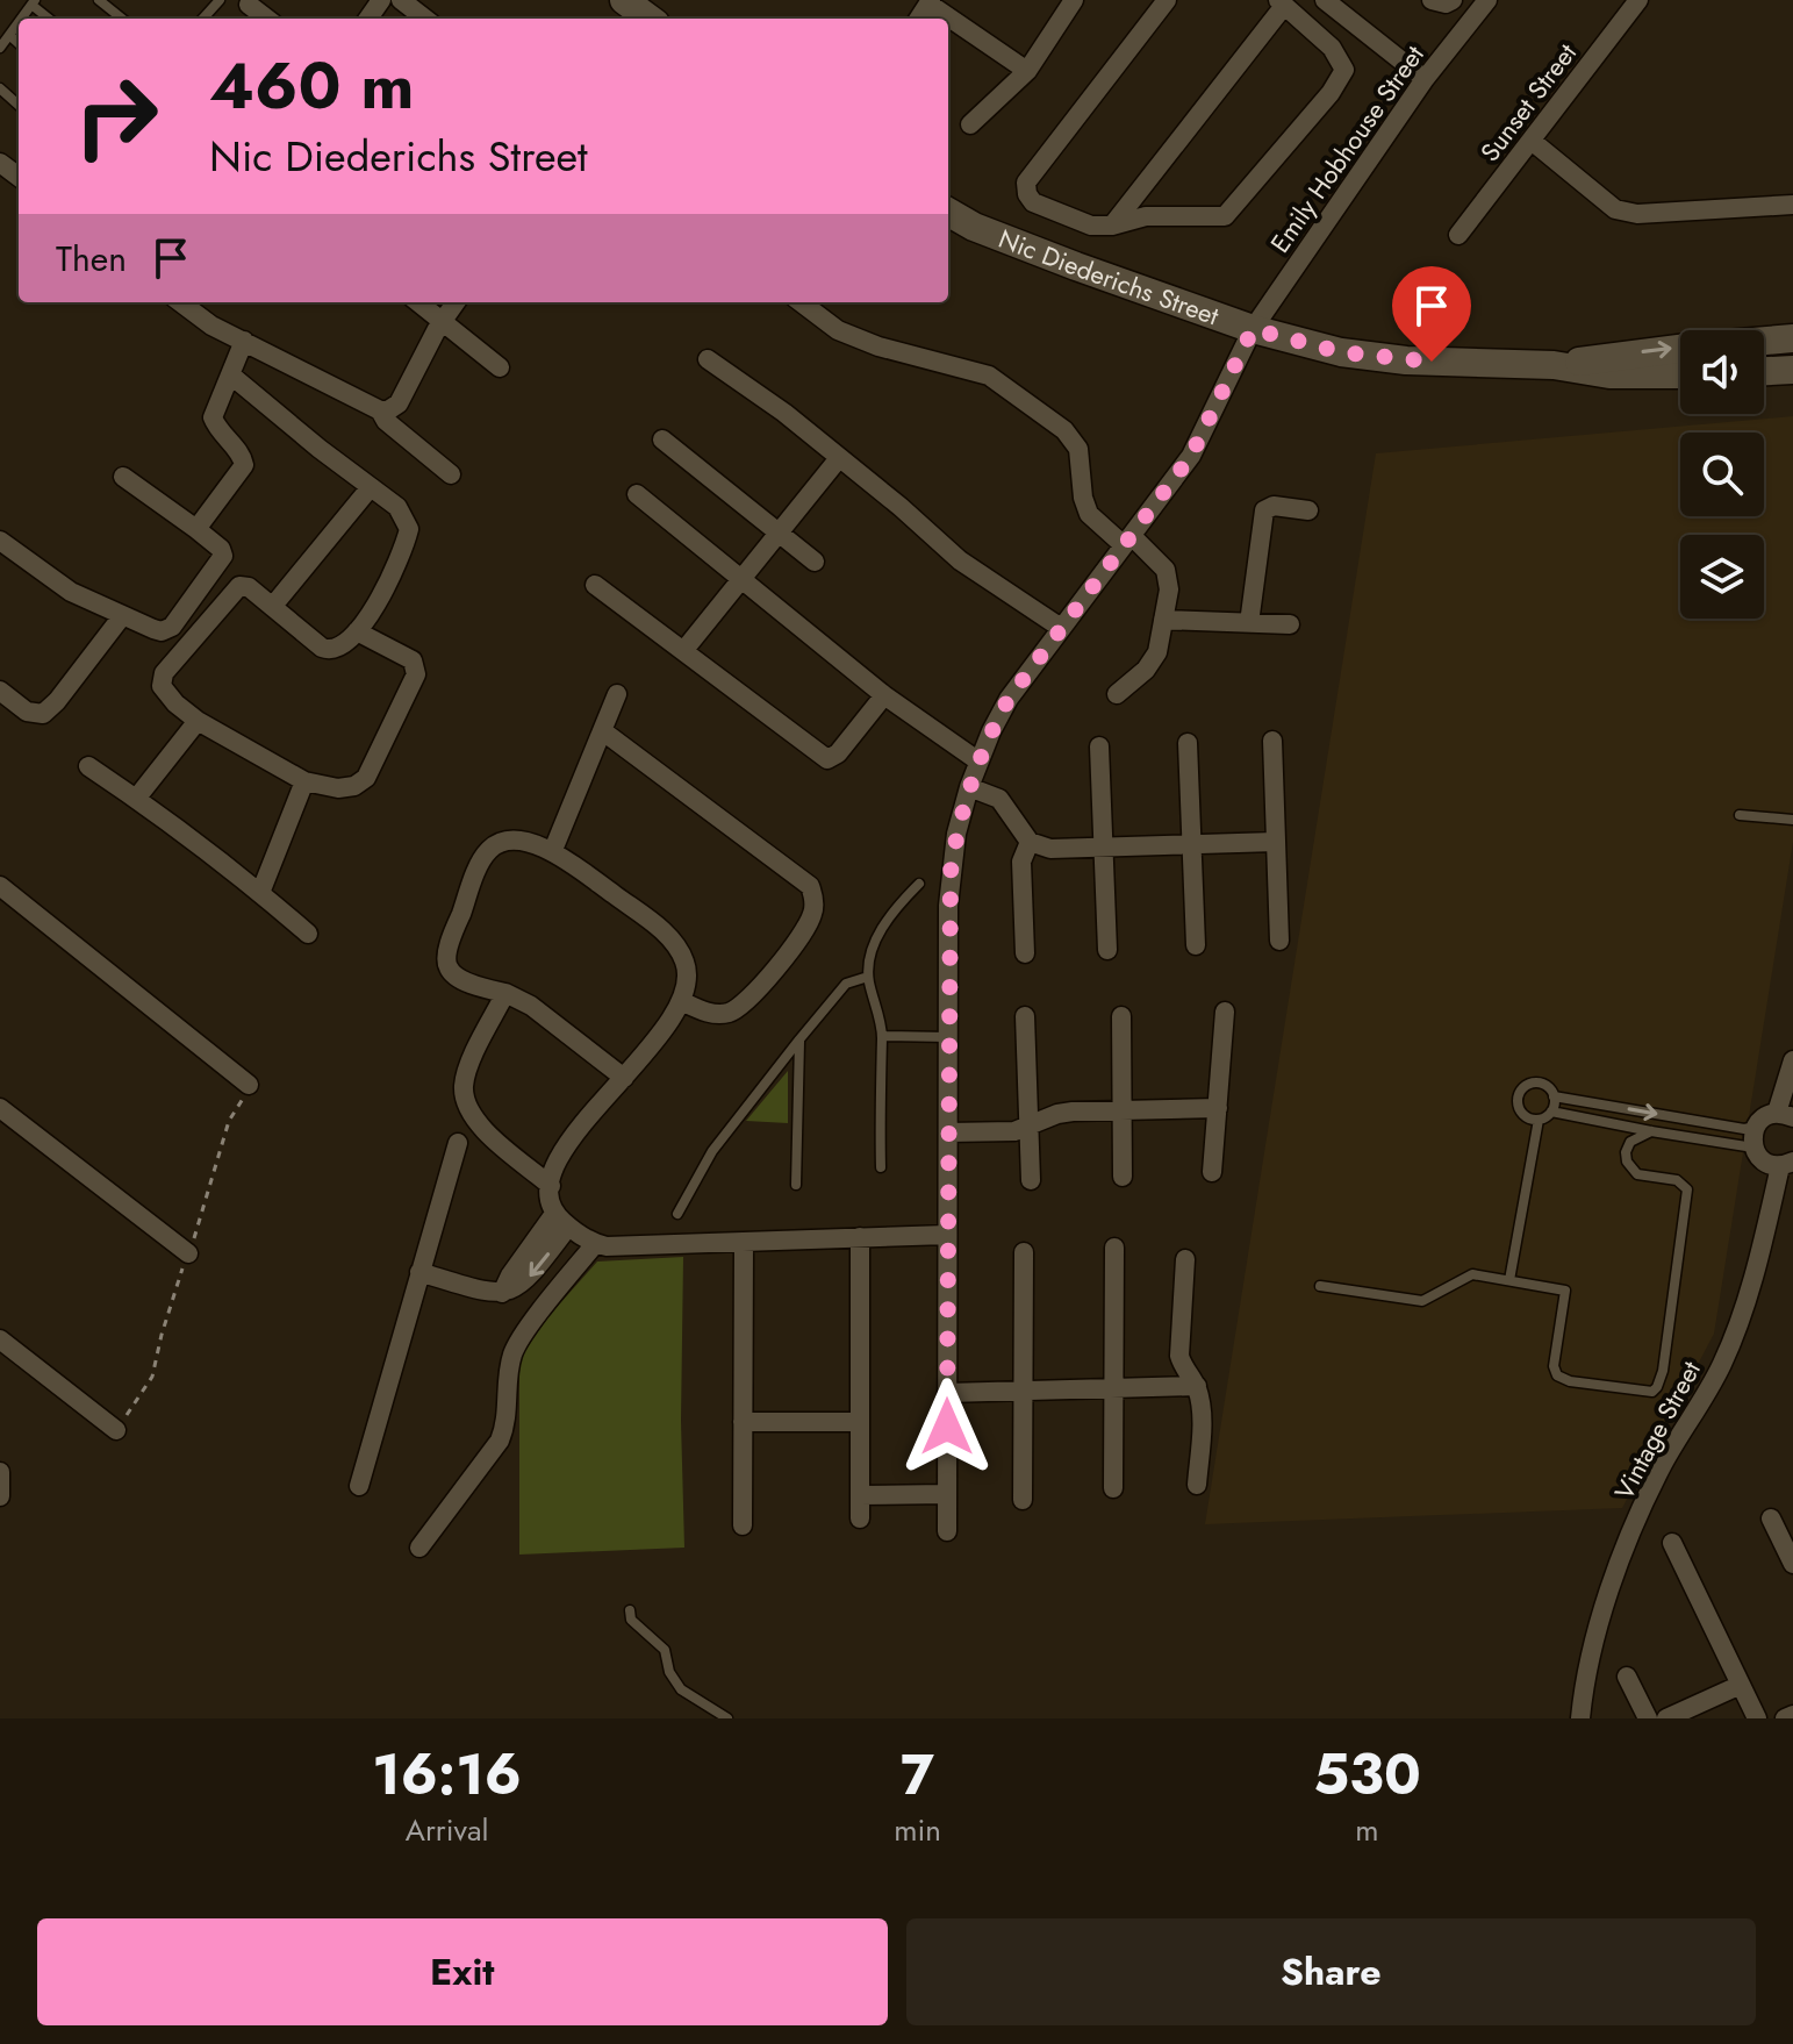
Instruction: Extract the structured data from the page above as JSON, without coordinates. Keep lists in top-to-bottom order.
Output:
{
  "streets": {
    "street": [
      "Sunset Street",
      "Emily Hobhouse Street",
      "Nic Diederichs Street",
      "Vintage Street"
    ]
  },
  "crossings": [
    ["Emily Hobhouse Street", "Nic Diederichs Street"]
  ],
  "page": {
    "turn": ["460 m", "Nic Diederichs Street"],
    "then": "Then",
    "eta": [
      "16:16",
      "Arrival",
      "7",
      "min",
      "530",
      "m"
    ],
    "buttons": ["Exit", "Share"]
  }
}
